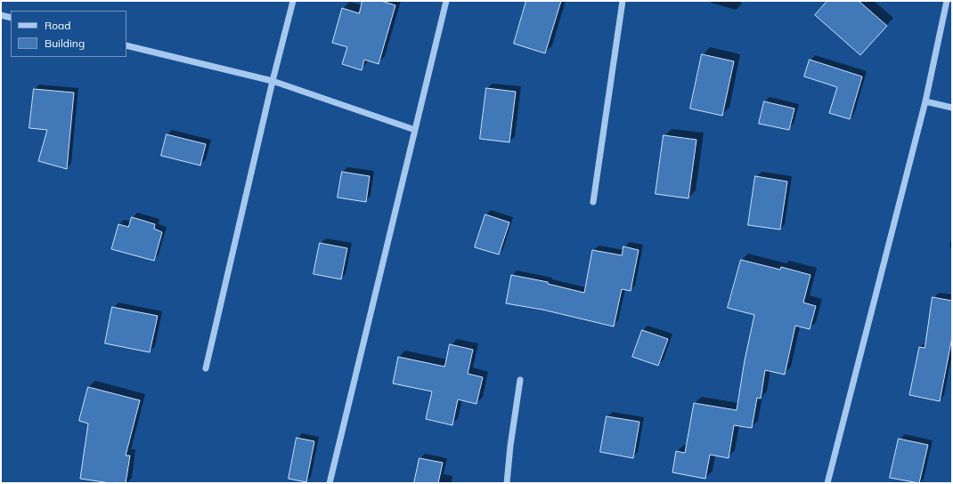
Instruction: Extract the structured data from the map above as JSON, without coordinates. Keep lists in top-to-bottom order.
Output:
{
  "legend": ["Road", "Building"]
}
